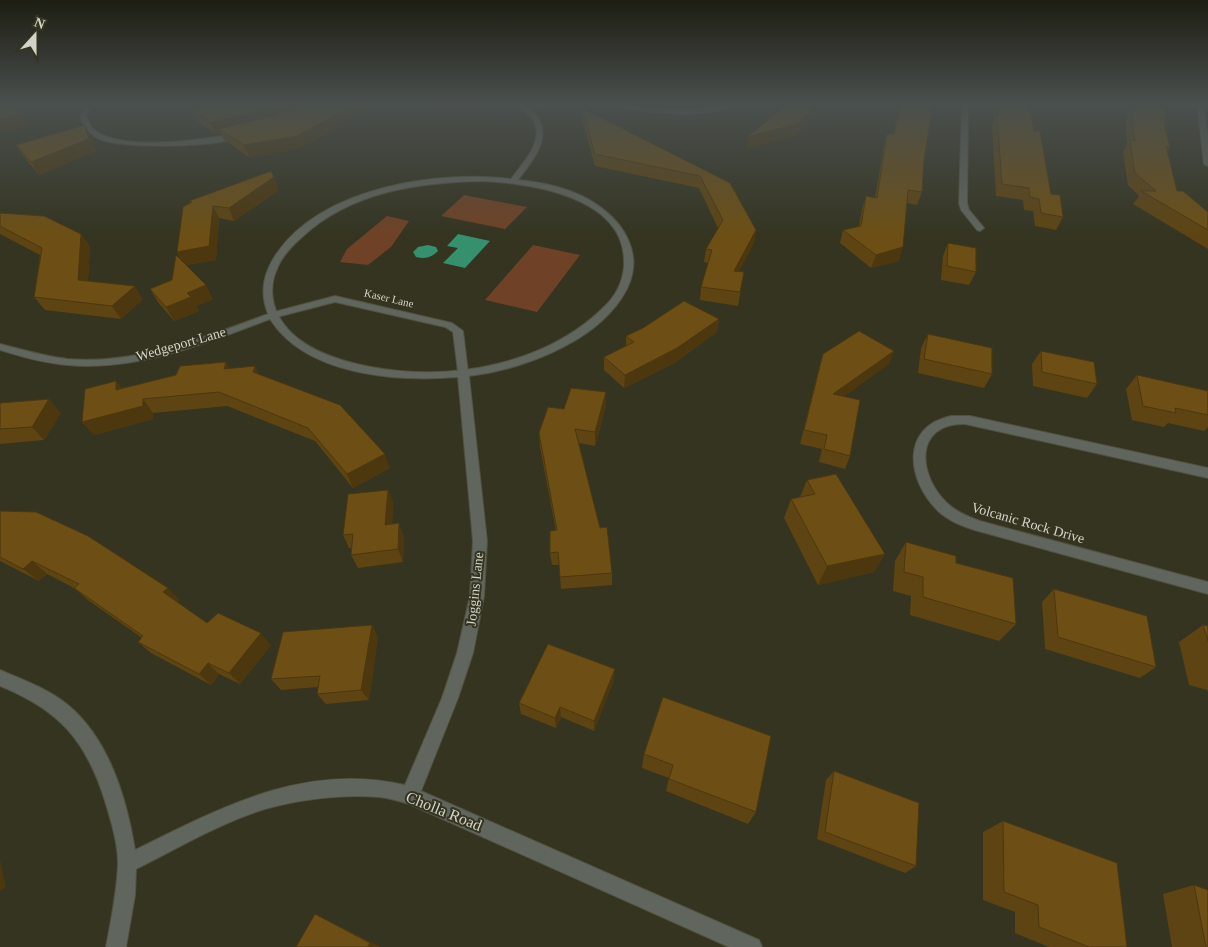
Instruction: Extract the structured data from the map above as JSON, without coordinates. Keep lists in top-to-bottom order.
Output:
{
  "streets": {
    "street": [
      "Kaser Lane",
      "Wedgeport Lane",
      "Volcanic Rock Drive",
      "Joggins Lane",
      "Cholla Road"
    ]
  },
  "crossings": [
    ["Kaser Lane", "Wedgeport Lane"],
    ["Kaser Lane", "Joggins Lane"],
    ["Joggins Lane", "Cholla Road"]
  ],
  "north": "top"
}
